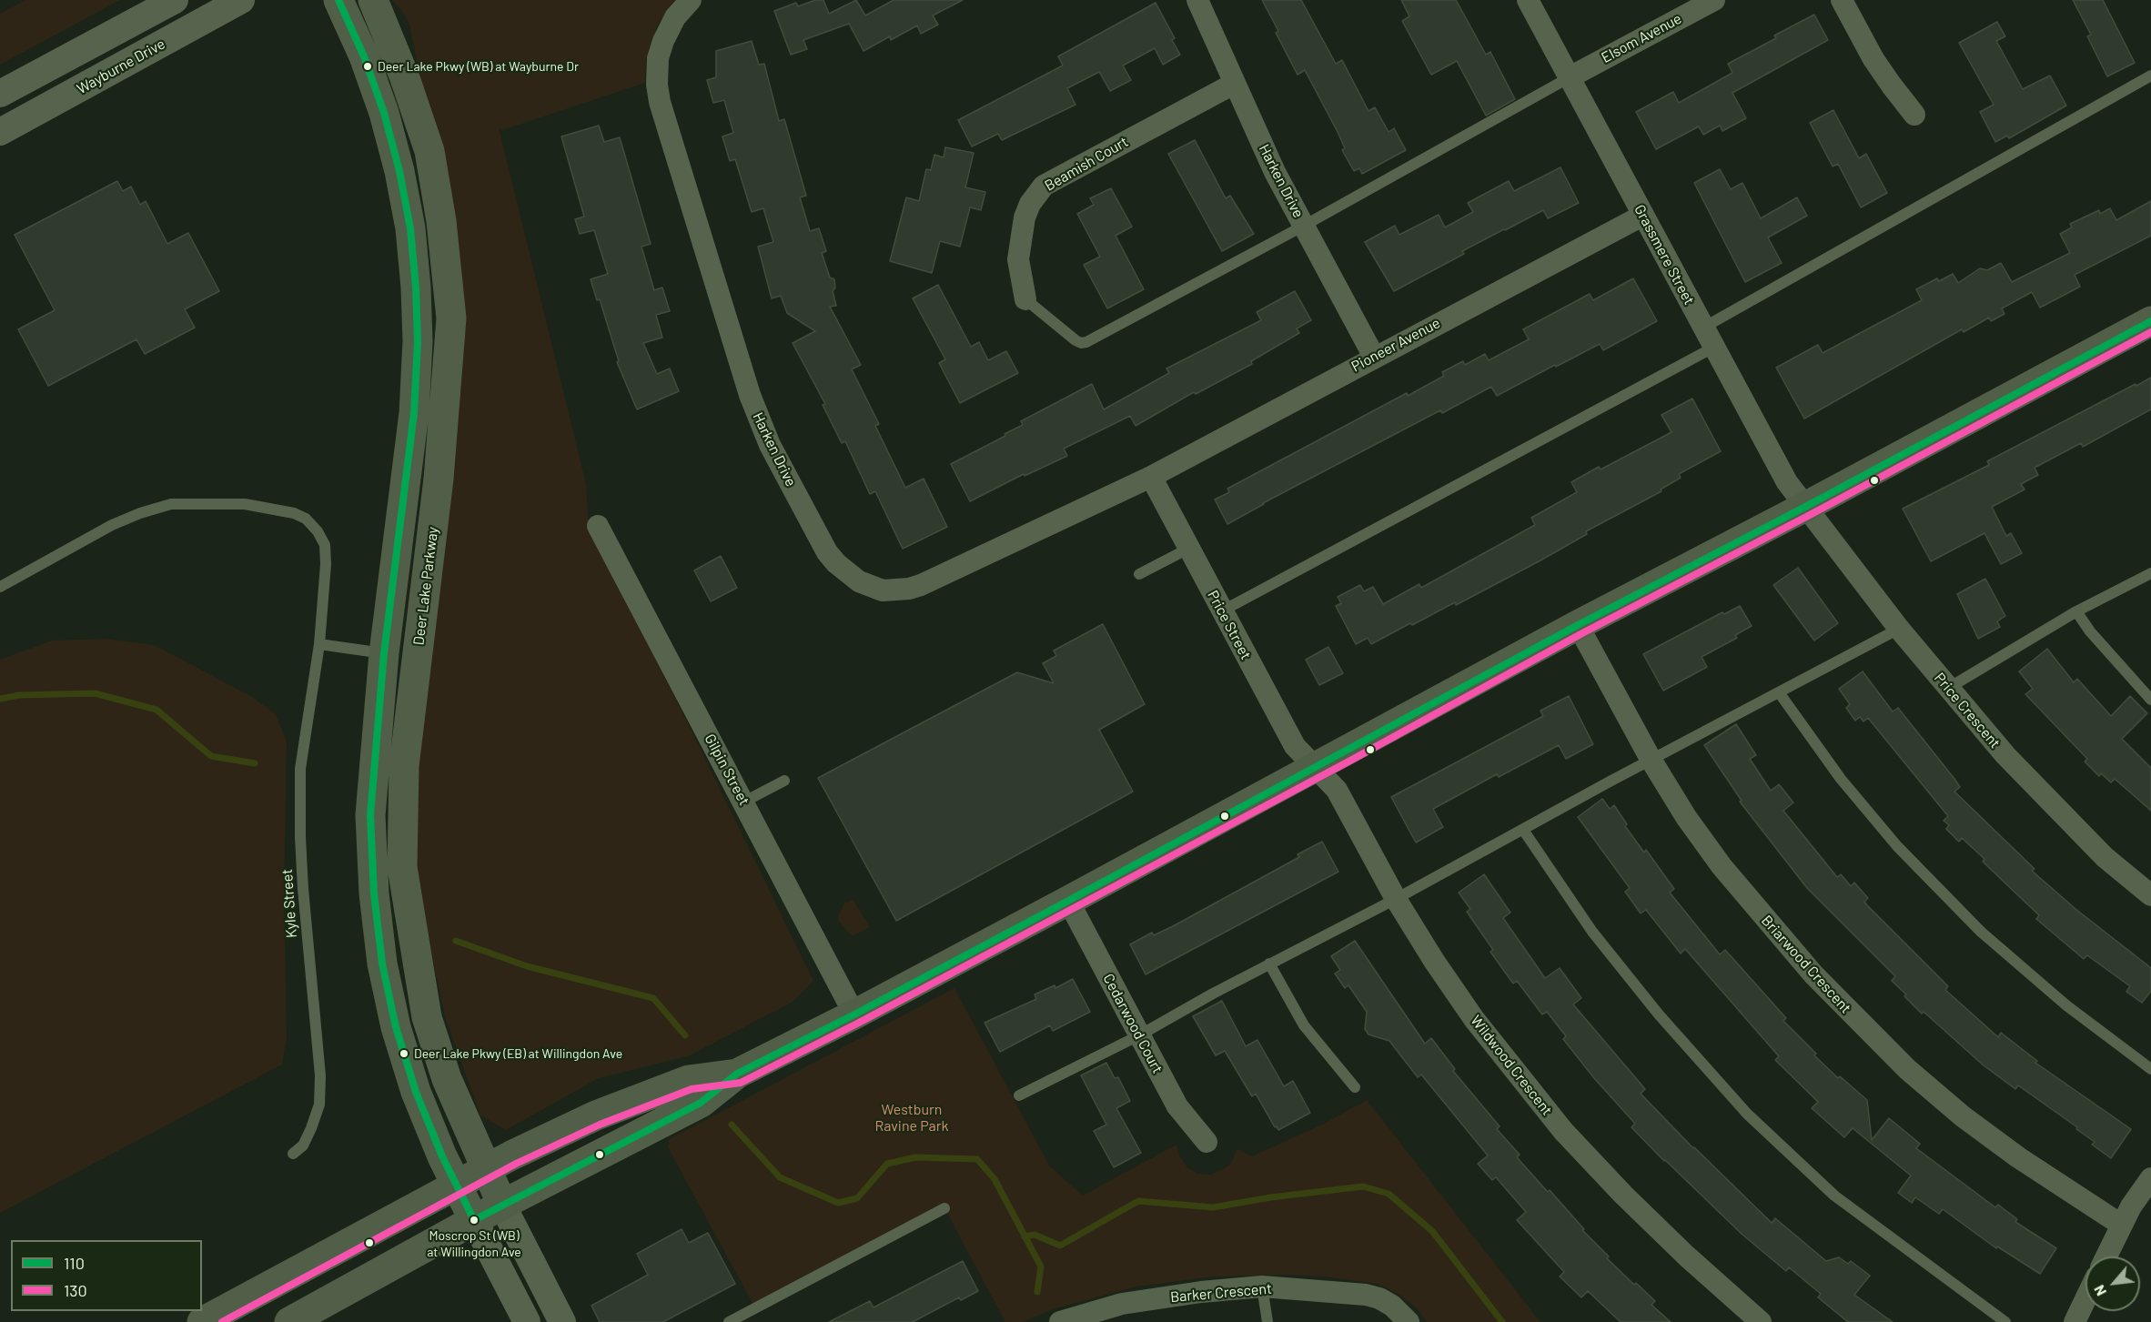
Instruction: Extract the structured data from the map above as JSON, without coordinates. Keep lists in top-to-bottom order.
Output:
{
  "streets": {
    "main road": ["Deer Lake Parkway"],
    "street": [
      "Elsom Avenue",
      "Wayburne Drive",
      "Beamish Court",
      "Harken Drive",
      "Grassmere Street",
      "Pioneer Avenue",
      "Price Street",
      "Price Crescent",
      "Gilpin Street",
      "Briarwood Crescent",
      "Cedarwood Court",
      "Wildwood Crescent",
      "Barker Crescent"
    ],
    "lane": ["Kyle Street"]
  },
  "crossings": [
    ["Elsom Avenue", "Grassmere Street"],
    ["Beamish Court", "Harken Drive"],
    ["Harken Drive", "Pioneer Avenue"],
    ["Harken Drive", "Price Street"],
    ["Grassmere Street", "Pioneer Avenue"],
    ["Grassmere Street", "Price Crescent"],
    ["Pioneer Avenue", "Price Street"],
    ["Price Street", "Wildwood Crescent"]
  ],
  "parks": ["Westburn Ravine Park"],
  "places": ["Deer Lake Pkwy (WB) at Wayburne Dr", "Deer Lake Pkwy (EB) at Willingdon Ave", "Moscrop St (WB) at Willingdon Ave"],
  "lines": ["transit line 110", "transit line 130"],
  "legend": ["110", "130"],
  "north": "bottom left"
}
